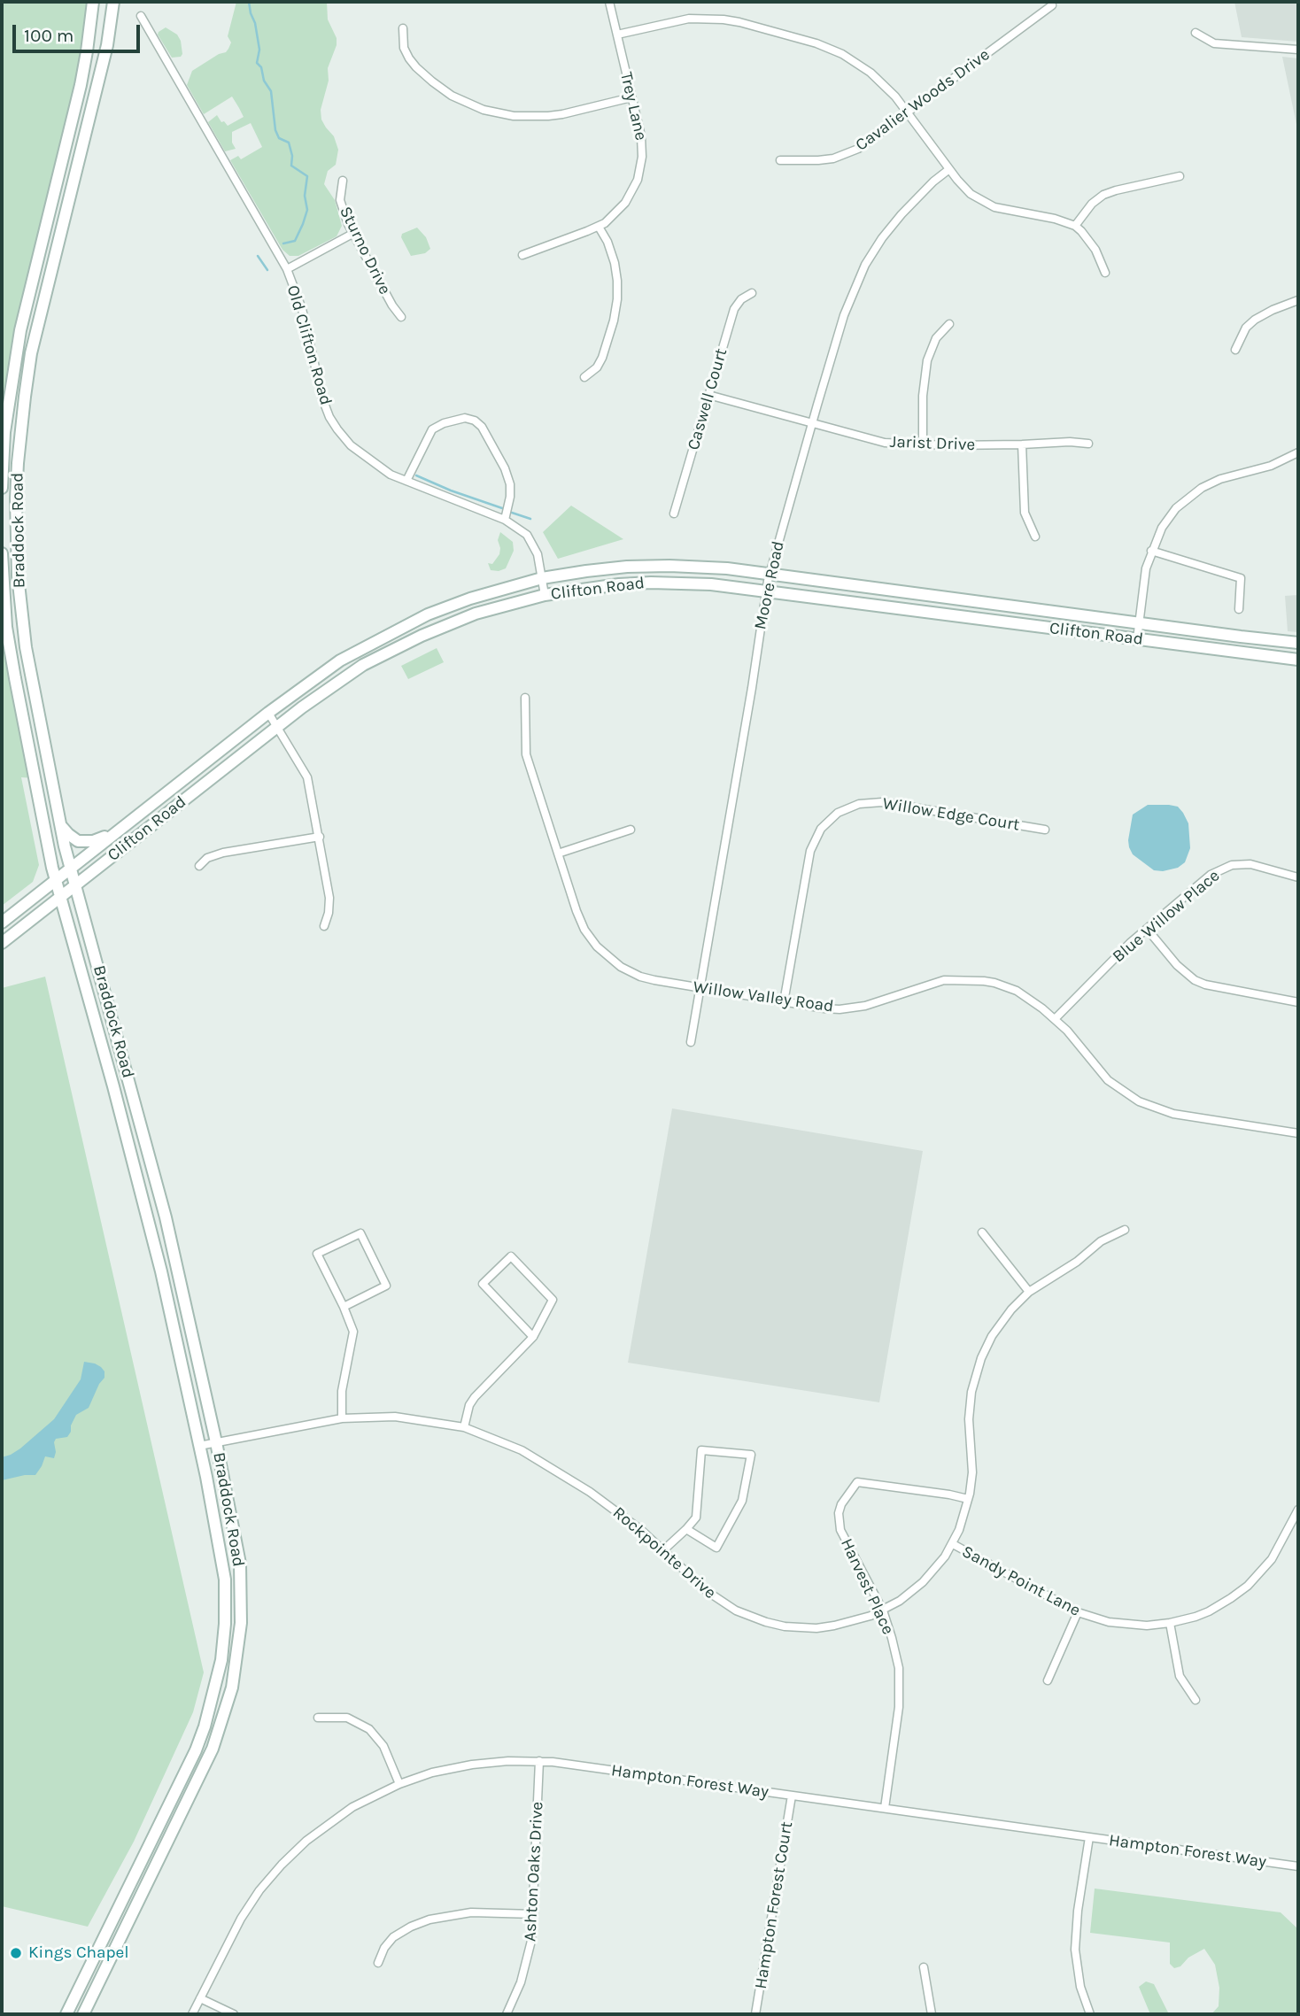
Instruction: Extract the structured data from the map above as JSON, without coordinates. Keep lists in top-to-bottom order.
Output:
{
  "streets": {
    "main road": ["Braddock Road", "Clifton Road"],
    "street": [
      "Cavalier Woods Drive",
      "Trey Lane",
      "Sturno Drive",
      "Old Clifton Road",
      "Caswell Court",
      "Jarist Drive",
      "Moore Road",
      "Willow Edge Court",
      "Blue Willow Place",
      "Willow Valley Road",
      "Rockpointe Drive",
      "Sandy Point Lane",
      "Harvest Place",
      "Hampton Forest Way",
      "Ashton Oaks Drive",
      "Hampton Forest Court"
    ]
  },
  "crossings": [
    ["Old Clifton Road", "Clifton Road"],
    ["Caswell Court", "Jarist Drive"],
    ["Jarist Drive", "Moore Road"],
    ["Braddock Road", "Clifton Road"],
    ["Braddock Road", "Rockpointe Drive"],
    ["Moore Road", "Clifton Road"],
    ["Moore Road", "Willow Valley Road"],
    ["Willow Edge Court", "Willow Valley Road"],
    ["Blue Willow Place", "Willow Valley Road"],
    ["Rockpointe Drive", "Sandy Point Lane"],
    ["Rockpointe Drive", "Harvest Place"],
    ["Harvest Place", "Hampton Forest Way"],
    ["Hampton Forest Way", "Ashton Oaks Drive"],
    ["Hampton Forest Way", "Hampton Forest Court"]
  ],
  "places": ["Kings Chapel"],
  "scale_bar": "100 m"
}
